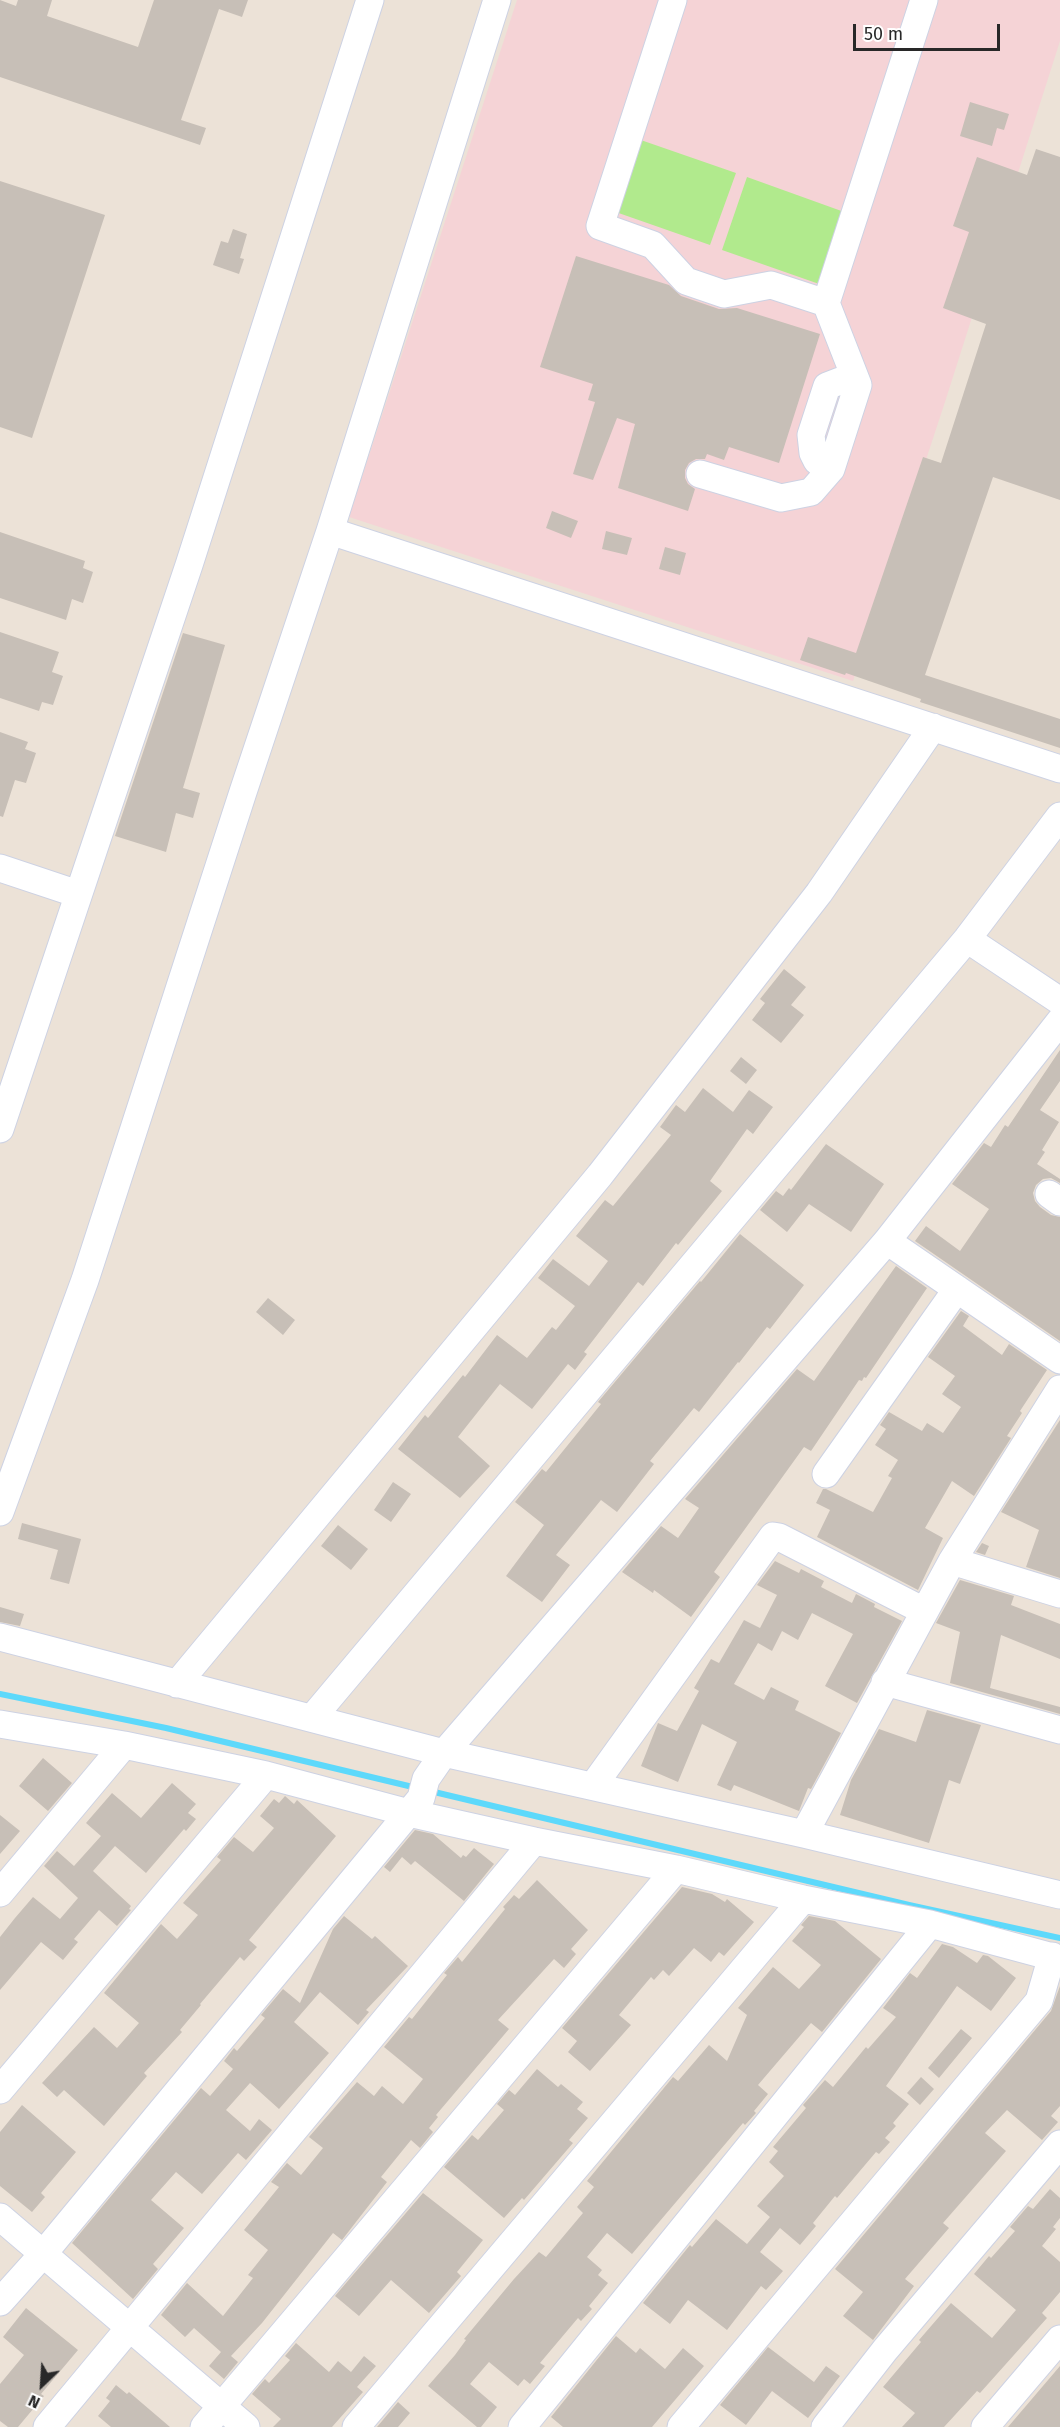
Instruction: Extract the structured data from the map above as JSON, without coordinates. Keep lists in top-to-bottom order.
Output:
{
  "scale_bar": "50 m",
  "north": "bottom left"
}
